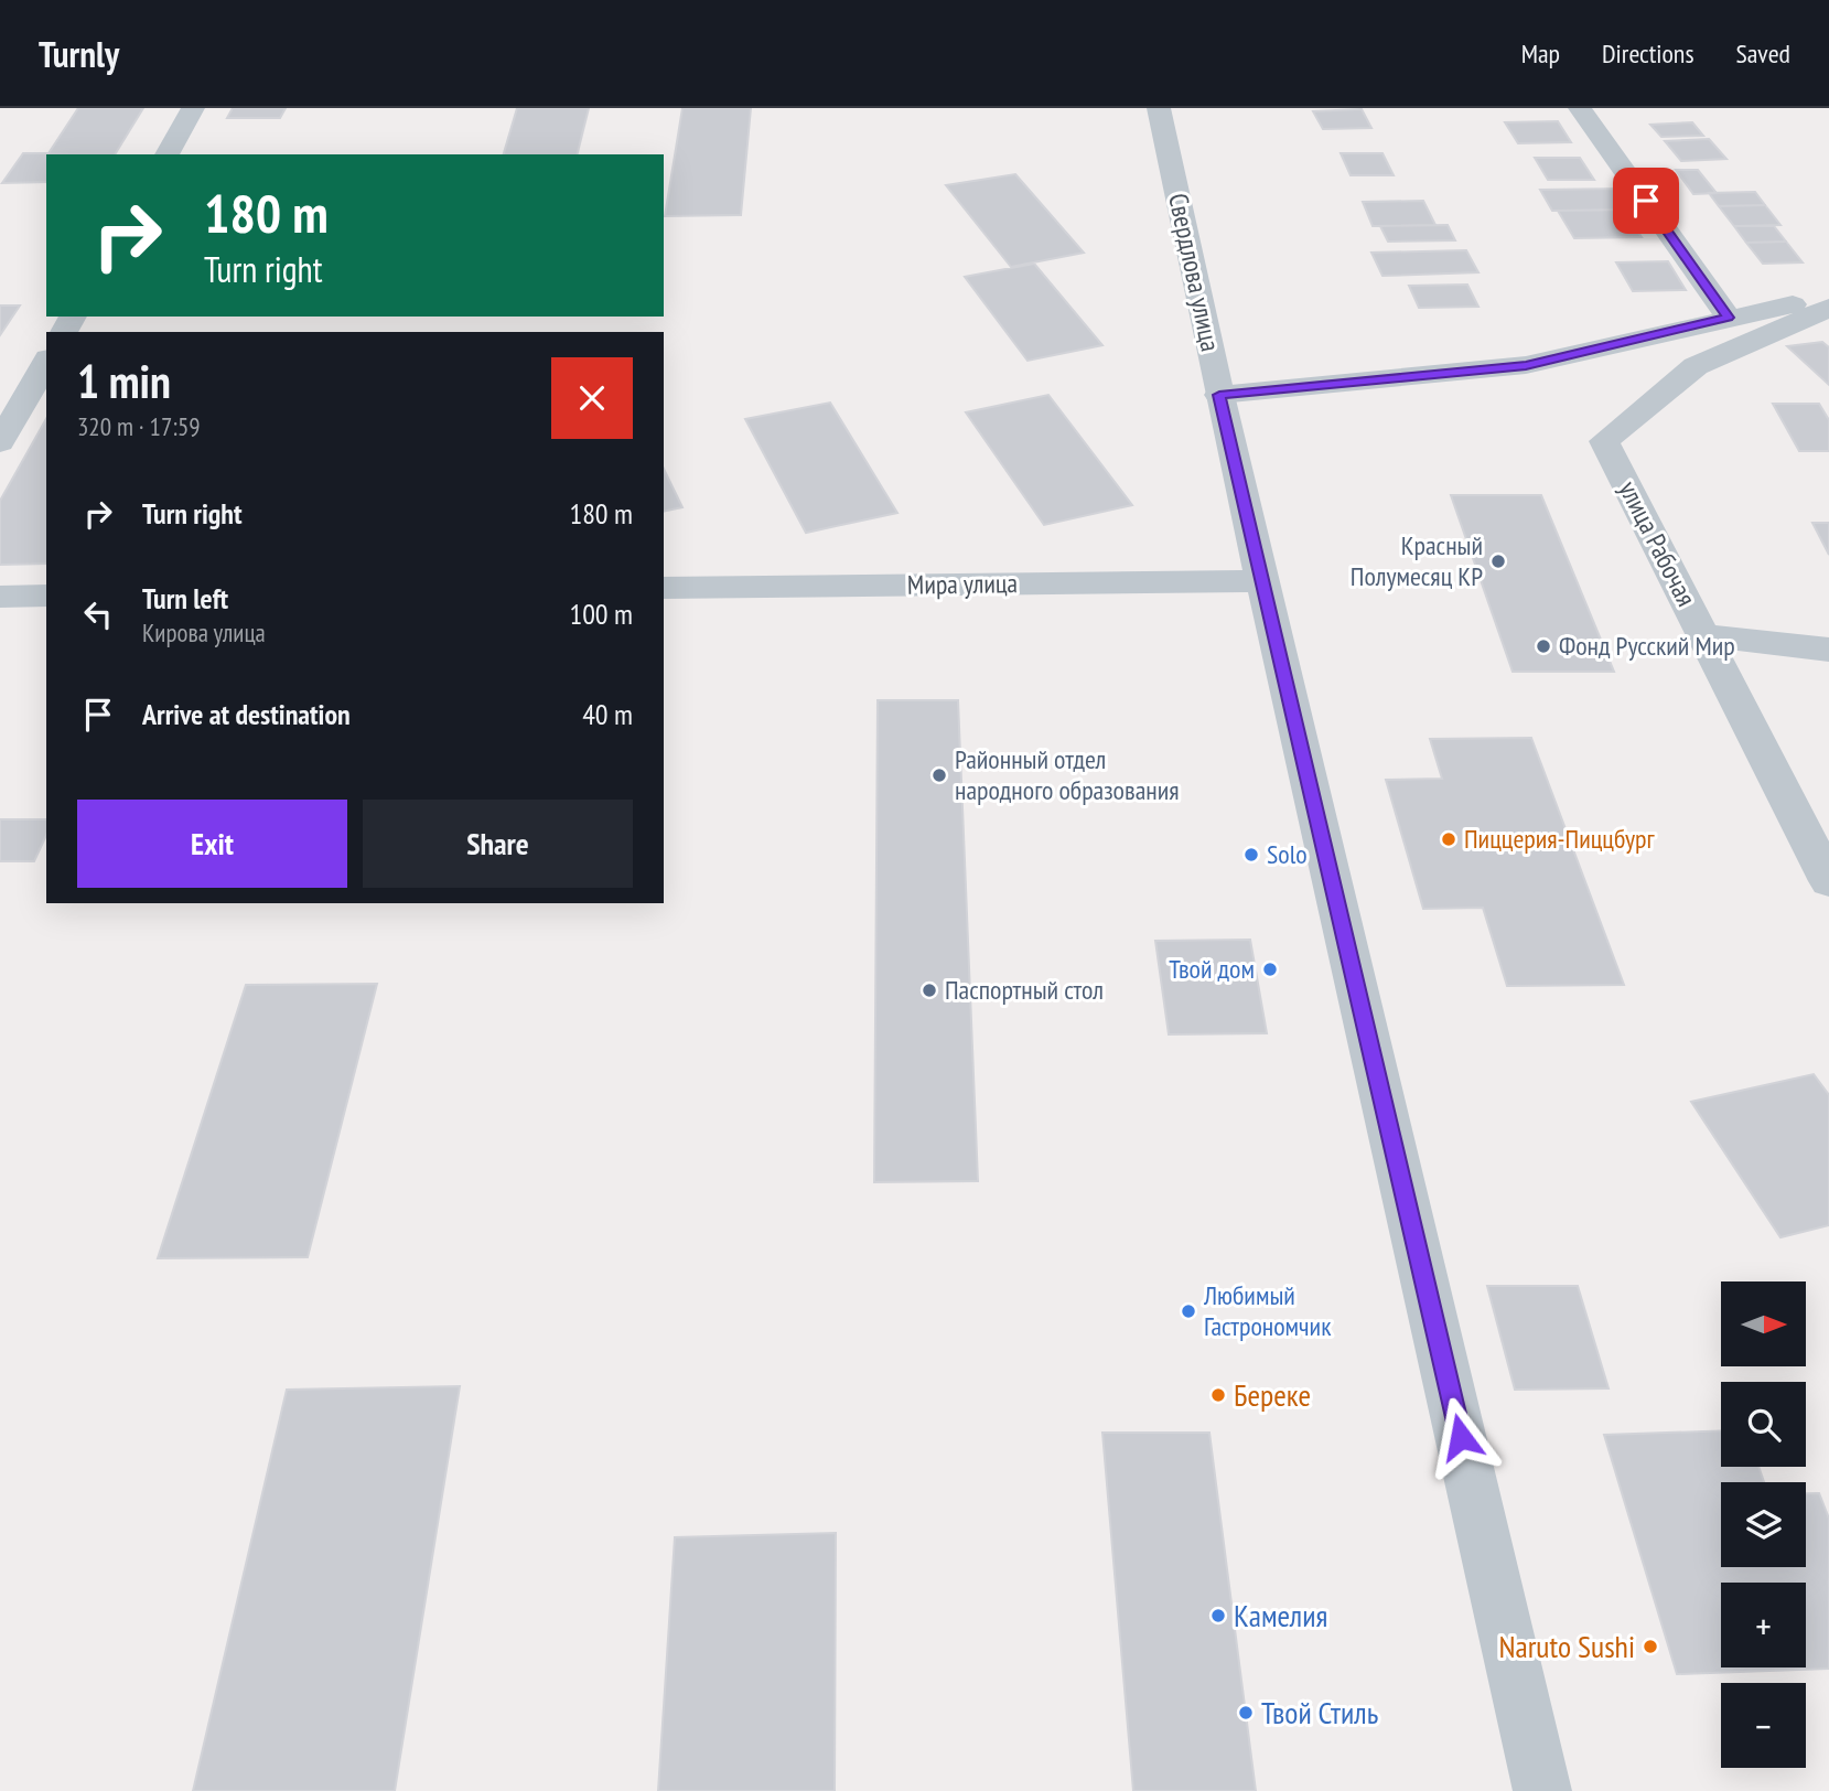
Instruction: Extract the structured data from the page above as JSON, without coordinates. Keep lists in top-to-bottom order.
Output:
{
  "streets": {
    "street": ["Свердлова улица", "улица Рабочая", "Мира улица"]
  },
  "crossings": [
    ["Свердлова улица", "Мира улица"]
  ],
  "places": [
    "Красный Полумесяц КР",
    "Фонд Русский Мир",
    "Районный отдел народного образования",
    "Пиццерия-Пиццбург",
    "Solo",
    "Твой дом",
    "Паспортный стол",
    "Любимый Гастрономчик",
    "Береке",
    "Камелия",
    "Naruto Sushi",
    "Твой Стиль"
  ],
  "north": "right",
  "page": {
    "header": "Turnly",
    "nav": ["Map", "Directions", "Saved"],
    "turn": ["180 m", "Turn right"],
    "heading": ["1 min", "320 m · 17:59"],
    "list": [
      {
        "name": "Turn right",
        "value": "180 m"
      },
      {
        "name": "Turn left",
        "note": "Кирова улица",
        "value": "100 m"
      },
      {
        "name": "Arrive at destination",
        "value": "40 m"
      }
    ],
    "buttons": ["Exit", "Share"],
    "map_buttons": ["+", "−"]
  }
}
